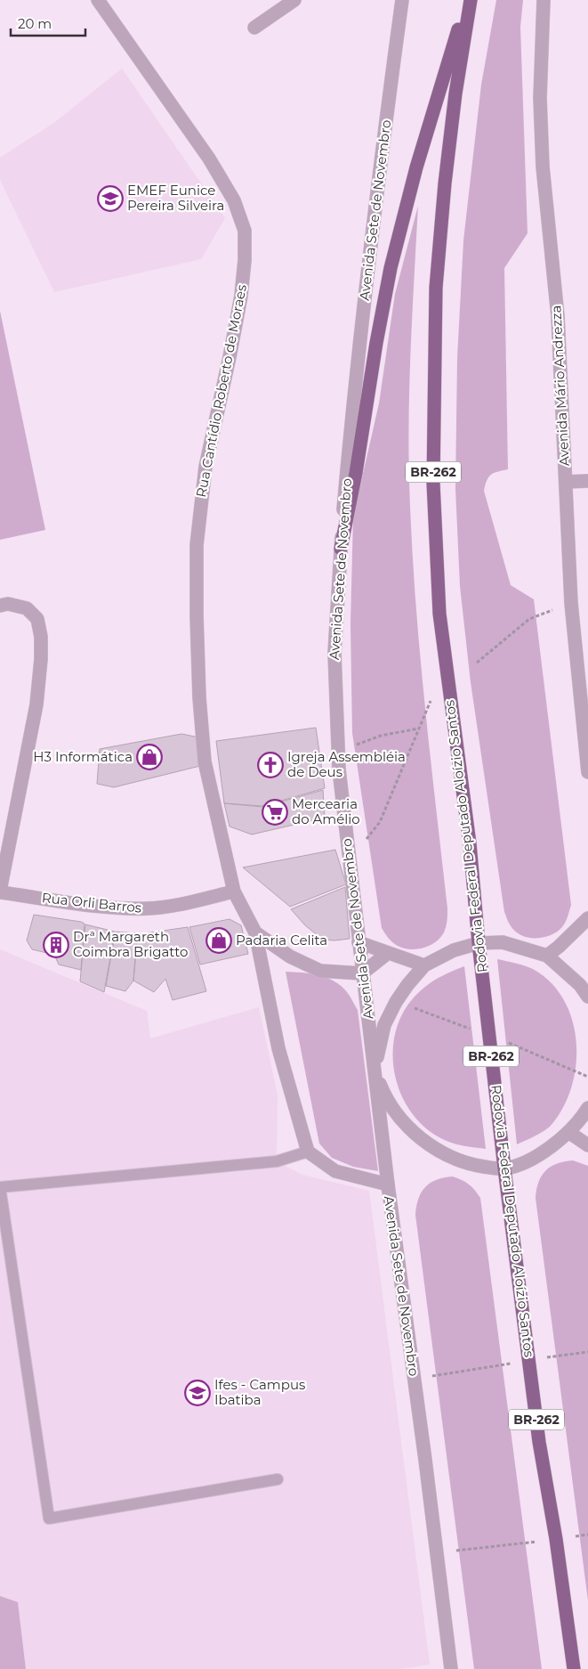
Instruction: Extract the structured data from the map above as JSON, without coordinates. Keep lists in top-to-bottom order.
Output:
{
  "streets": {
    "highway": ["BR-262", "Rodovia Federal Deputado Aloízio Santos"],
    "street": [
      "Avenida Sete de Novembro",
      "Avenida Mário Andrezza",
      "Rua Cantídio Roberto de Moraes",
      "Rua Orli Barros"
    ]
  },
  "crossings": [
    ["Avenida Sete de Novembro", "Rua Cantídio Roberto de Moraes"],
    ["Rua Cantídio Roberto de Moraes", "Rua Orli Barros"]
  ],
  "places": {
    "school or university": ["EMEF Eunice Pereira Silveira", "Ifes - Campus Ibatiba"],
    "shop": ["H3 Informática", "Padaria Celita"],
    "church": ["Igreja Assembléia de Deus"],
    "supermarket": ["Mercearia do Amélio"],
    "building": ["Drª Margareth Coimbra Brigatto"]
  },
  "scale_bar": "20 m"
}
